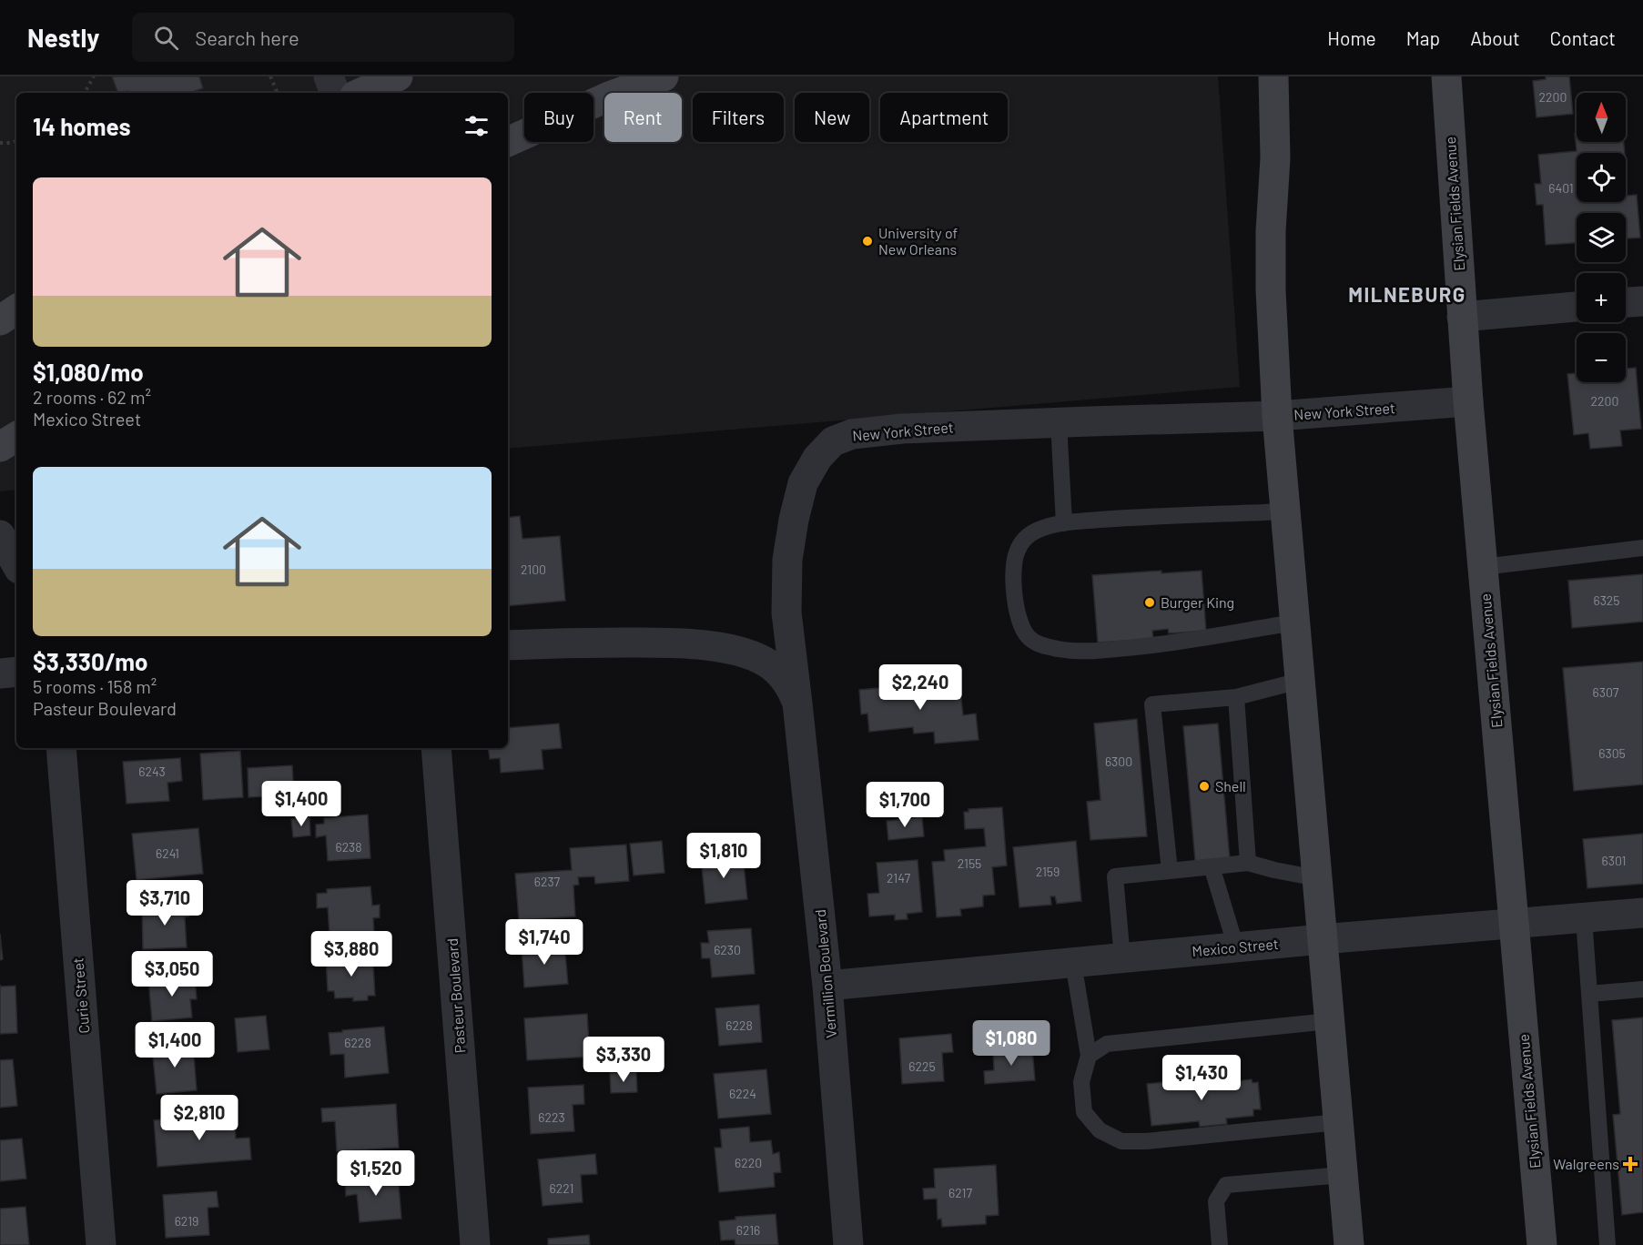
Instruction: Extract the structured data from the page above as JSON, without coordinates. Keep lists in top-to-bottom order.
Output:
{
  "streets": {
    "main road": ["Elysian Fields Avenue"],
    "street": [
      "New York Street",
      "Mexico Street",
      "Vermillion Boulevard",
      "Curie Street",
      "Pasteur Boulevard"
    ]
  },
  "crossings": [
    ["Elysian Fields Avenue", "New York Street"],
    ["Elysian Fields Avenue", "Mexico Street"],
    ["New York Street", "Vermillion Boulevard"],
    ["Mexico Street", "Vermillion Boulevard"]
  ],
  "districts": ["MILNEBURG"],
  "places": {
    "other": ["University of New Orleans", "Burger King", "Shell"],
    "health": ["Walgreens"]
  },
  "house_numbers": [
    "2200",
    "6401",
    "2200",
    "2100",
    "6325",
    "6307",
    "6305",
    "6300",
    "6243",
    "6238",
    "6241",
    "6301",
    "2155",
    "2159",
    "2147",
    "6237",
    "6230",
    "6228",
    "6228",
    "6225",
    "6224",
    "6223",
    "6220",
    "6221",
    "6217",
    "6219",
    "6216"
  ],
  "north": "top",
  "page": {
    "header": "Nestly",
    "search": "Search here",
    "nav": [
      "Home",
      "Map",
      "About",
      "Contact"
    ],
    "map_buttons": ["+", "−"],
    "chip": [
      "Buy",
      "Rent",
      "Filters",
      "New",
      "Apartment"
    ],
    "heading": "14 homes",
    "list": [
      {
        "name": "$1,080/mo",
        "note": "2 rooms · 62 m² · Mexico Street"
      },
      {
        "name": "$3,330/mo",
        "note": "5 rooms · 158 m² · Pasteur Boulevard"
      }
    ],
    "price": [
      "$2,240",
      "$1,400",
      "$1,700",
      "$1,810",
      "$3,710",
      "$1,740",
      "$3,880",
      "$3,050",
      "$1,080",
      "$1,400",
      "$3,330",
      "$1,430",
      "$2,810",
      "$1,520"
    ]
  }
}
